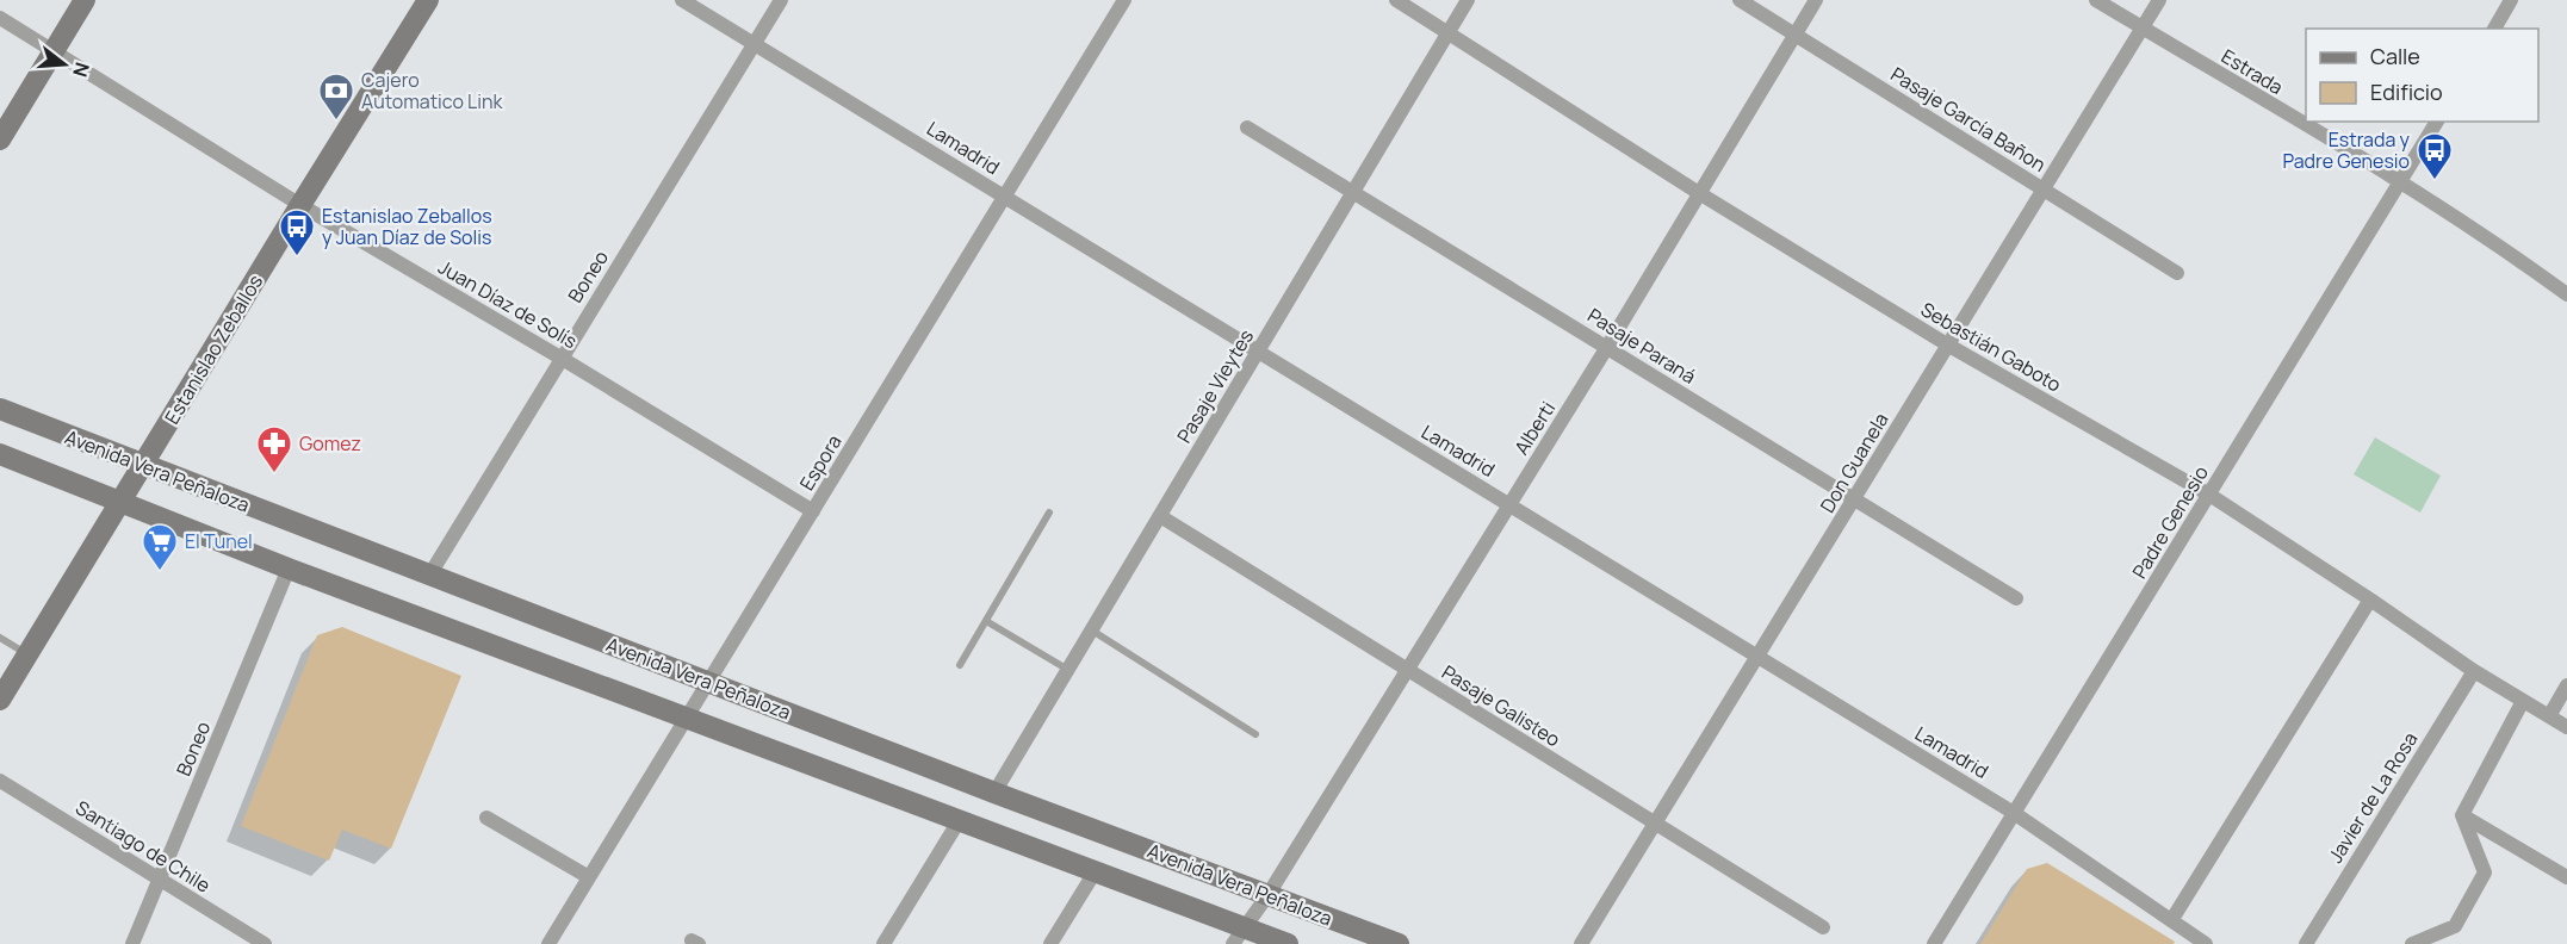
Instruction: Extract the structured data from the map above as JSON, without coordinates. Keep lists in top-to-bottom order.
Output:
{
  "streets": {
    "main road": ["Estanislao Zeballos", "Avenida Vera Peñaloza"],
    "street": [
      "Estrada",
      "Pasaje García Bañon",
      "Lamadrid",
      "Boneo",
      "Juan Díaz de Solís",
      "Pasaje Paraná",
      "Sebastián Gaboto",
      "Pasaje Vieytes",
      "Alberti",
      "Espora",
      "Don Guanela",
      "Padre Genesio",
      "Pasaje Galisteo",
      "Javier de La Rosa",
      "Santiago de Chile"
    ]
  },
  "crossings": [
    ["Estrada", "Don Guanela"],
    ["Estrada", "Padre Genesio"],
    ["Pasaje García Bañon", "Alberti"],
    ["Pasaje García Bañon", "Don Guanela"],
    ["Lamadrid", "Boneo"],
    ["Lamadrid", "Pasaje Vieytes"],
    ["Lamadrid", "Alberti"],
    ["Lamadrid", "Espora"],
    ["Lamadrid", "Don Guanela"],
    ["Lamadrid", "Padre Genesio"],
    ["Boneo", "Juan Díaz de Solís"],
    ["Boneo", "Avenida Vera Peñaloza"],
    ["Boneo", "Santiago de Chile"],
    ["Juan Díaz de Solís", "Estanislao Zeballos"],
    ["Juan Díaz de Solís", "Espora"],
    ["Pasaje Paraná", "Pasaje Vieytes"],
    ["Pasaje Paraná", "Alberti"],
    ["Pasaje Paraná", "Don Guanela"],
    ["Sebastián Gaboto", "Pasaje Vieytes"],
    ["Sebastián Gaboto", "Alberti"],
    ["Sebastián Gaboto", "Don Guanela"],
    ["Sebastián Gaboto", "Padre Genesio"],
    ["Sebastián Gaboto", "Javier de La Rosa"],
    ["Estanislao Zeballos", "Avenida Vera Peñaloza"],
    ["Pasaje Vieytes", "Avenida Vera Peñaloza"],
    ["Pasaje Vieytes", "Pasaje Galisteo"],
    ["Alberti", "Avenida Vera Peñaloza"],
    ["Alberti", "Pasaje Galisteo"],
    ["Espora", "Avenida Vera Peñaloza"],
    ["Don Guanela", "Pasaje Galisteo"]
  ],
  "places": {
    "bank": ["Cajero Automatico Link"],
    "bus stop": ["Estrada y Padre Genesio", "Estanislao Zeballos y Juan Díaz de Solis"],
    "pharmacy": ["Gomez"],
    "supermarket": ["El Tunel"]
  },
  "legend": ["Calle", "Edificio"],
  "north": "right"
}
